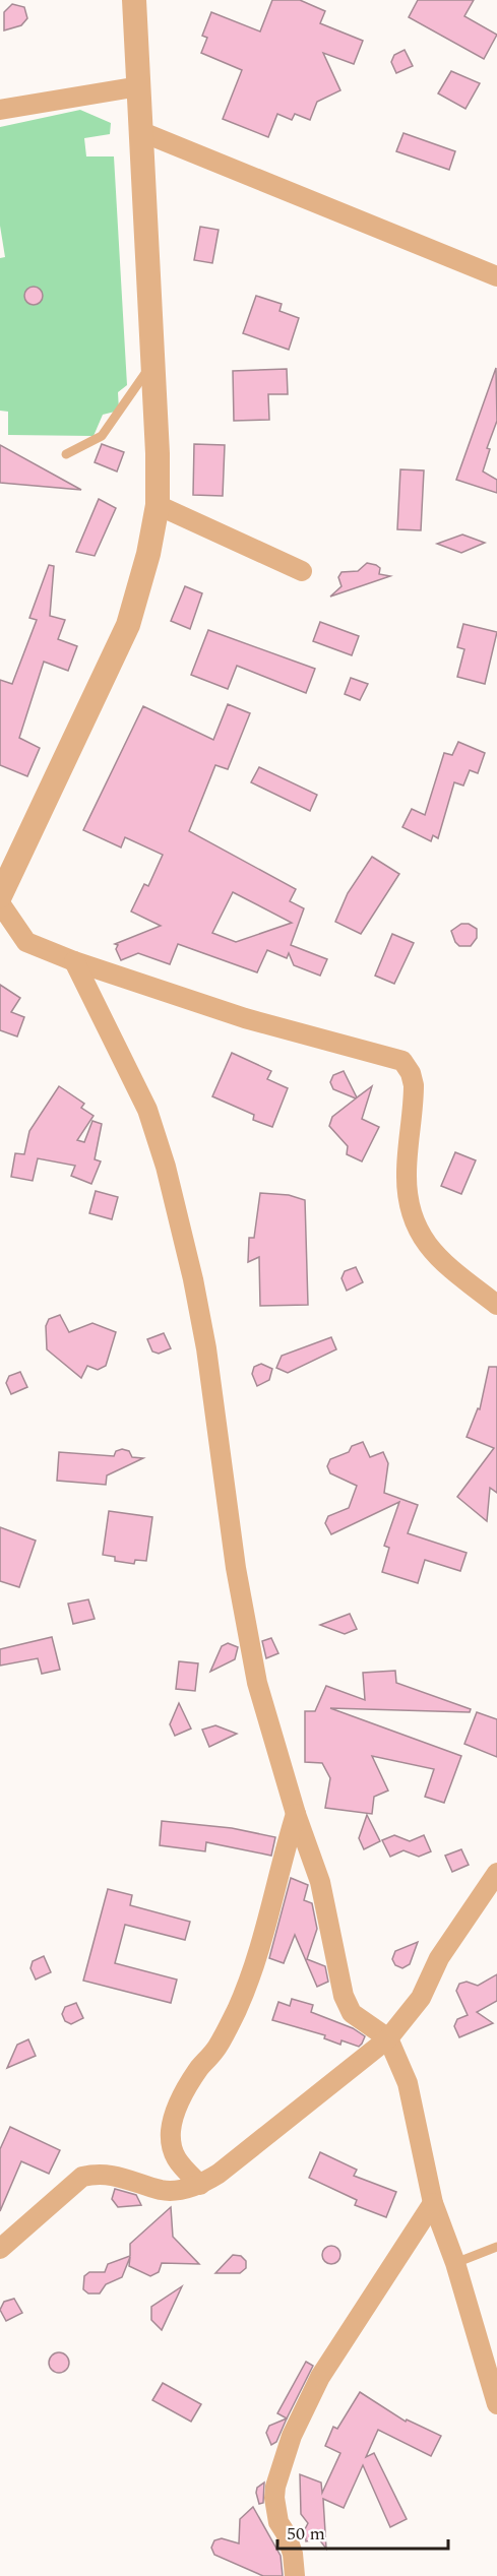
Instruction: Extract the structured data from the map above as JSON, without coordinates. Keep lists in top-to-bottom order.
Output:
{
  "scale_bar": "50 m"
}
